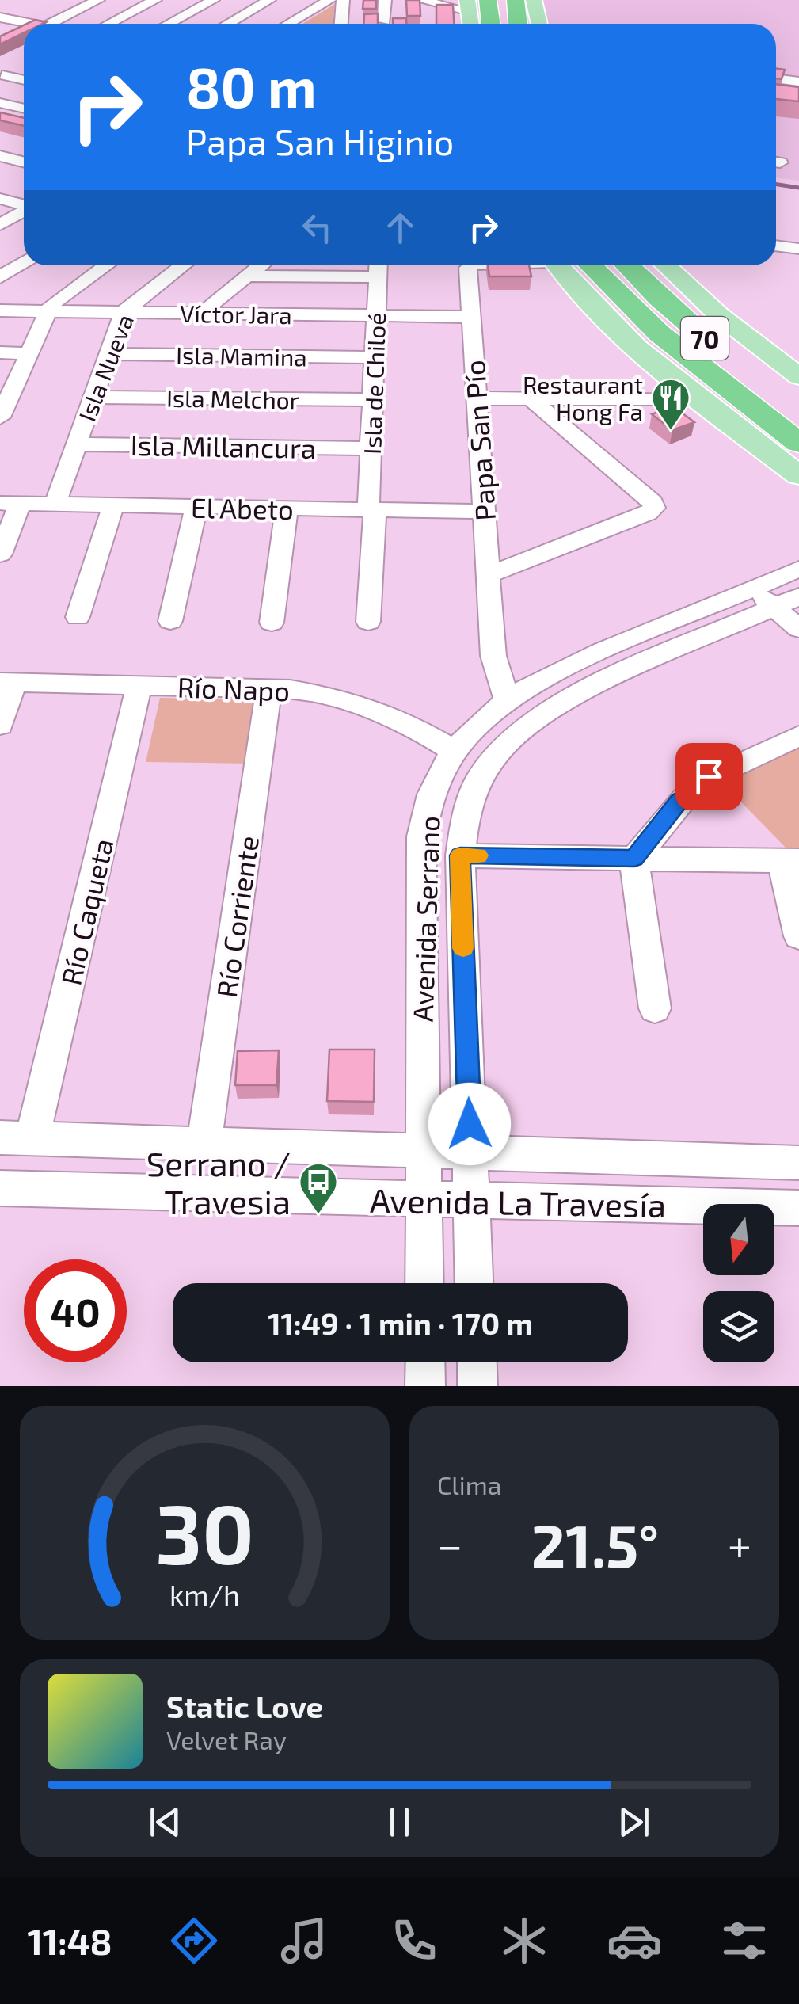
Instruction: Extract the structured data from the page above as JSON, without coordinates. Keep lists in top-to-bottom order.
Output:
{
  "streets": {
    "highway": ["70"],
    "street": [
      "Víctor Jara",
      "Isla Mamina",
      "Isla Nueva",
      "Isla de Chiloé",
      "Isla Melchor",
      "Papa San Pío",
      "Isla Millancura",
      "El Abeto",
      "Río Napo",
      "Río Caqueta",
      "Río Corriente",
      "Avenida Serrano",
      "Avenida La Travesía"
    ]
  },
  "crossings": [
    ["Víctor Jara", "Isla Nueva"],
    ["Víctor Jara", "Isla de Chiloé"],
    ["Víctor Jara", "Papa San Pío"],
    ["Isla Mamina", "Isla Nueva"],
    ["Isla Mamina", "Isla de Chiloé"],
    ["Isla Nueva", "Isla Melchor"],
    ["Isla Nueva", "Isla Millancura"],
    ["Isla Nueva", "El Abeto"],
    ["Isla de Chiloé", "Isla Melchor"],
    ["Isla de Chiloé", "Isla Millancura"],
    ["Isla de Chiloé", "El Abeto"],
    ["Papa San Pío", "El Abeto"],
    ["Papa San Pío", "Avenida Serrano"],
    ["Río Napo", "Río Caqueta"],
    ["Río Napo", "Río Corriente"],
    ["Río Napo", "Avenida Serrano"],
    ["Río Caqueta", "Avenida La Travesía"],
    ["Río Corriente", "Avenida La Travesía"],
    ["Avenida Serrano", "Avenida La Travesía"]
  ],
  "places": {
    "restaurant": ["Restaurant Hong Fa"],
    "bus stop": ["Serrano / Travesia"]
  },
  "north": "bottom",
  "page": {
    "turn": ["80 m", "Papa San Higinio"],
    "limit": "40",
    "trip": "11:49 · 1 min · 170 m",
    "tile": "Clima",
    "heat": ["−", "21.5°", "+"],
    "song": ["Static Love", "Velvet Ray"],
    "tabs": "11:48",
    "gauge": ["30", "km/h"]
  }
}
